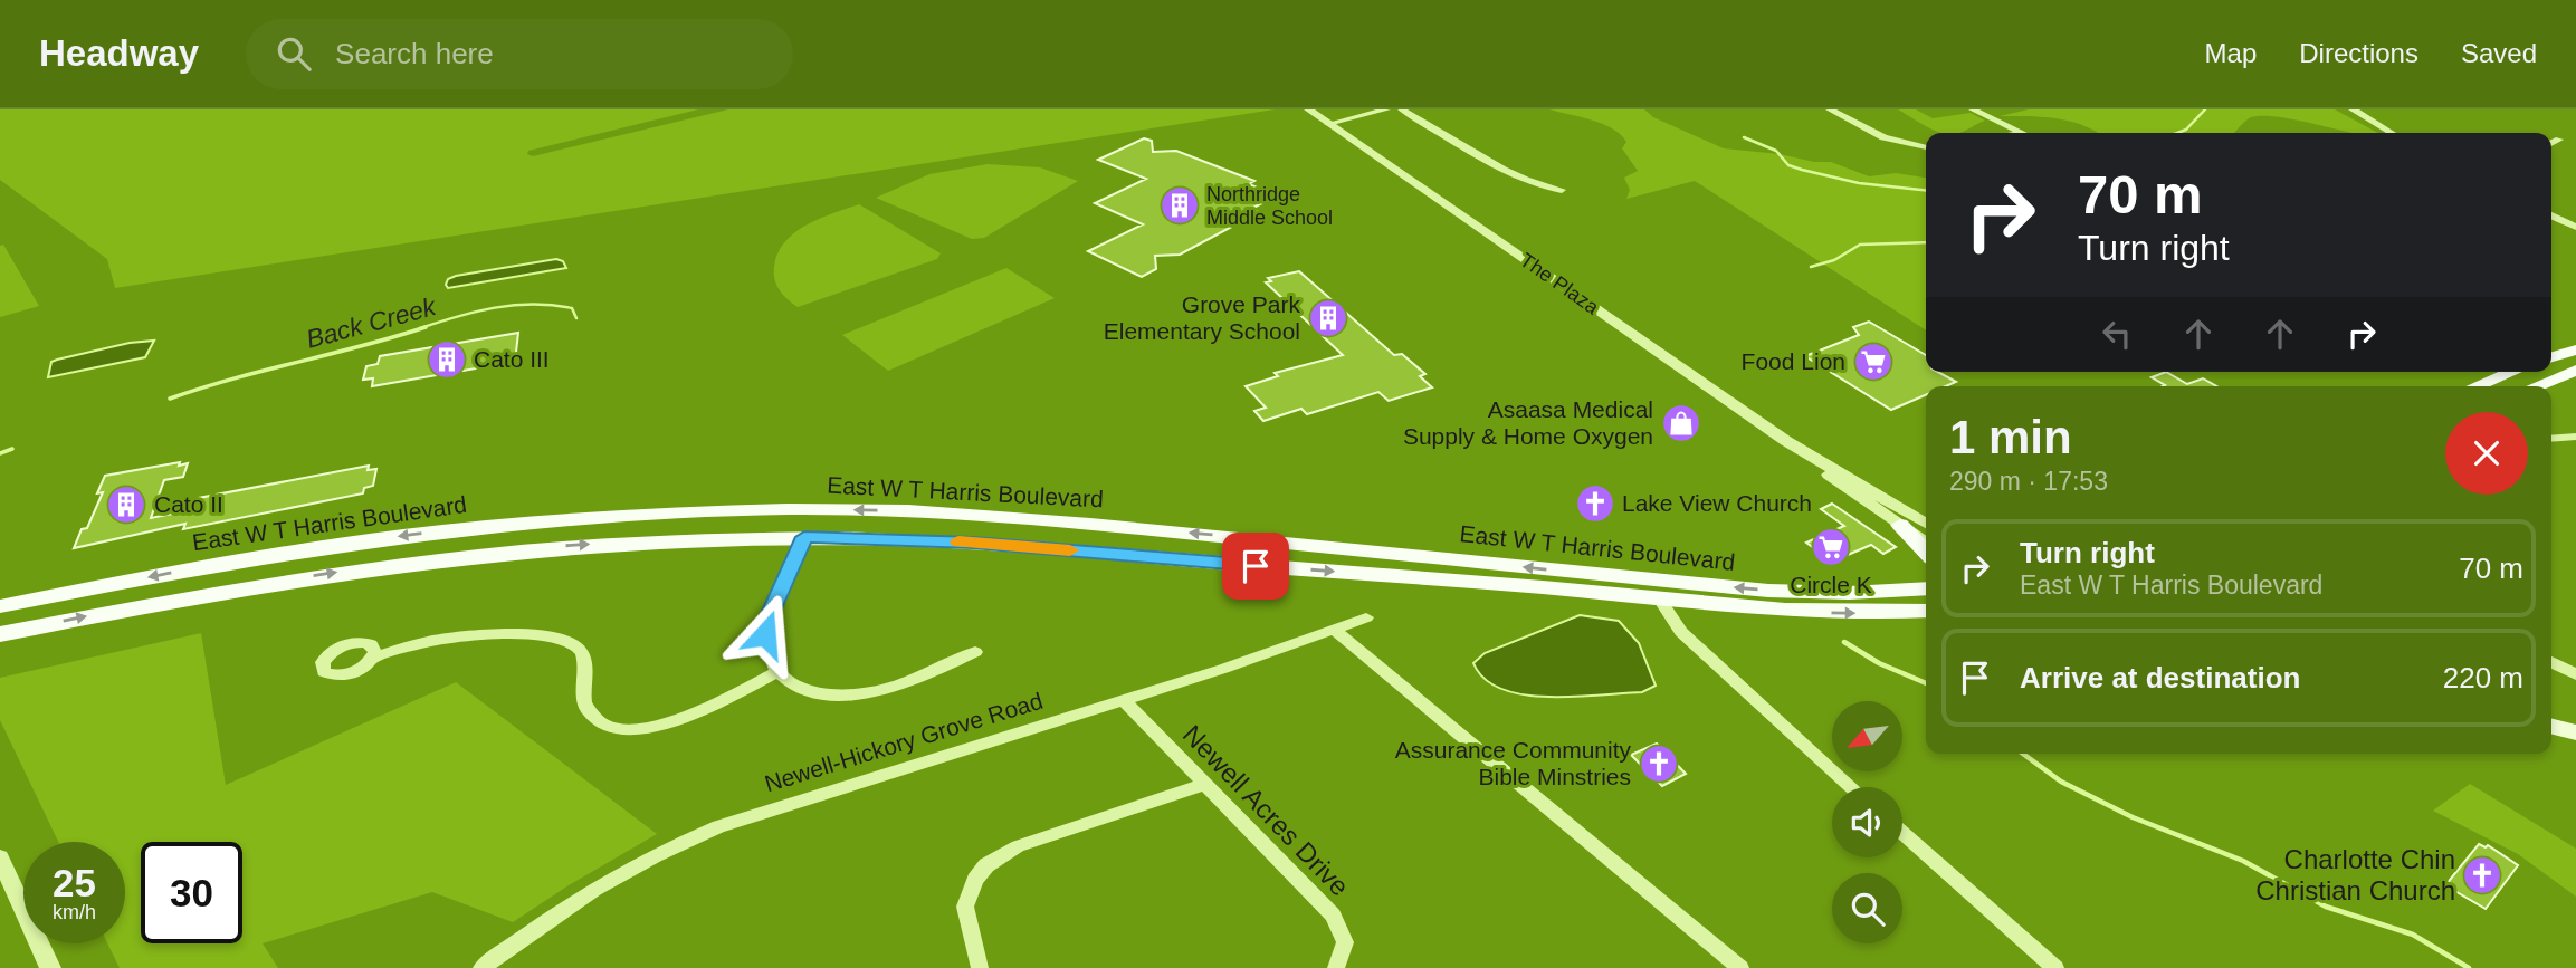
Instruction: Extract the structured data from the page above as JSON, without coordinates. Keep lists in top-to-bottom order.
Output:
{
  "streets": {
    "main road": ["East W T Harris Boulevard"],
    "street": ["The Plaza", "Newell-Hickory Grove Road", "Newell Acres Drive"]
  },
  "crossings": [
    ["Newell-Hickory Grove Road", "Newell Acres Drive"]
  ],
  "water": ["Back Creek"],
  "places": {
    "building": [
      "Northridge Middle School",
      "Grove Park Elementary School",
      "Cato III",
      "Cato II"
    ],
    "supermarket": ["Food Lion", "Circle K"],
    "shop": ["Asaasa Medical Supply & Home Oxygen"],
    "church": ["Lake View Church", "Assurance Community Bible Minstries", "Charlotte Chin Christian Church"]
  },
  "north": "bottom left",
  "page": {
    "header": "Headway",
    "search": "Search here",
    "nav": ["Map", "Directions", "Saved"],
    "turn": ["70 m", "Turn right"],
    "heading": ["1 min", "290 m · 17:53"],
    "list": [
      {
        "name": "Turn right",
        "note": "East W T Harris Boulevard",
        "value": "70 m"
      },
      {
        "name": "Arrive at destination",
        "value": "220 m"
      }
    ],
    "speed": "25 km/h",
    "limit": "30"
  }
}
